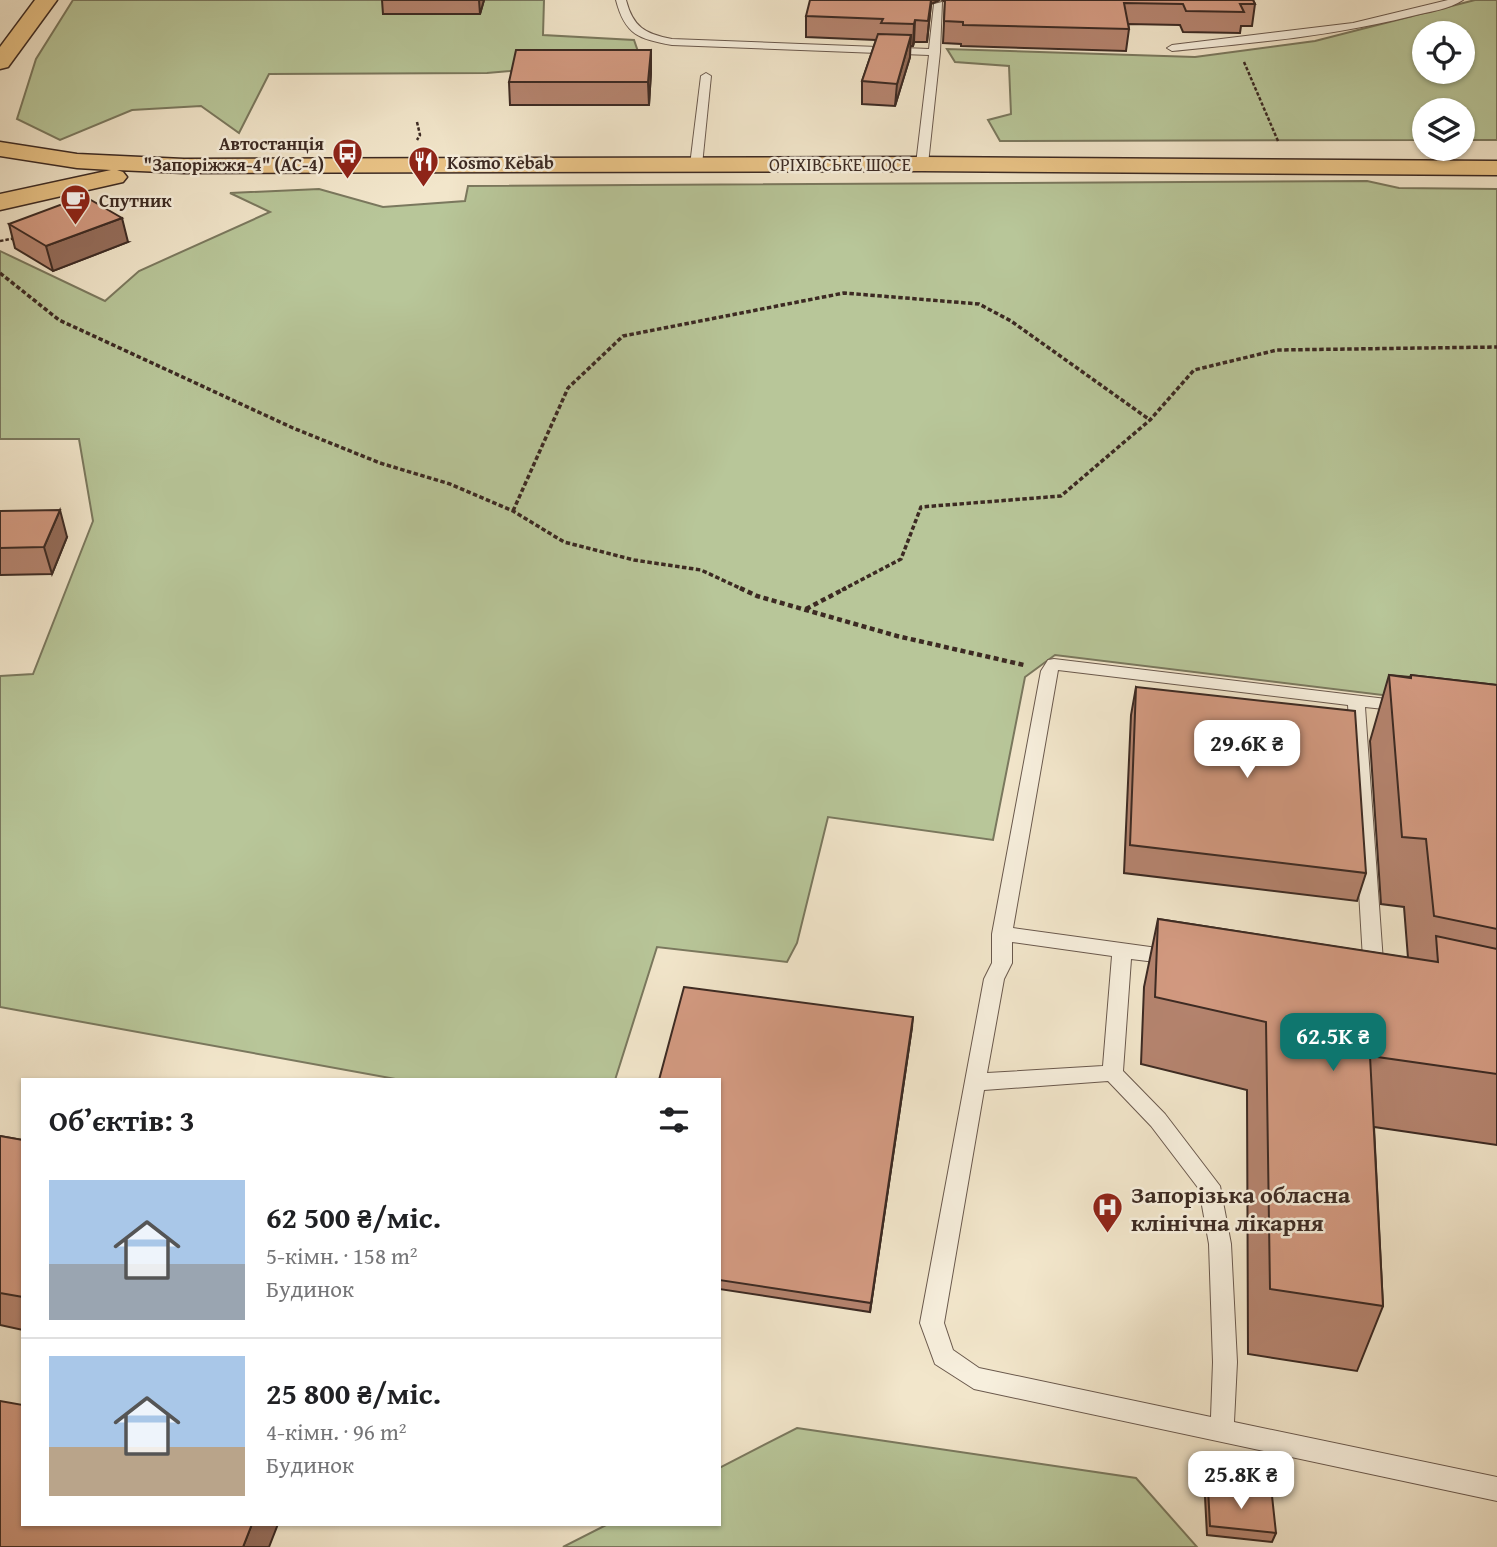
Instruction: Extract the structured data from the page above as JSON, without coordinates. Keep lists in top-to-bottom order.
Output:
{
  "streets": {
    "main road": ["ОРІХІВСЬКЕ ШОСЕ"]
  },
  "places": {
    "bus stop": ["Автостанція \"Запоріжжя-4\" (АС-4)"],
    "restaurant": ["Kosmo Kebab"],
    "cafe": ["Спутник"],
    "hospital": ["Запорізька обласна клінічна лікарня"]
  },
  "page": {
    "price": ["29.6K ₴", "62.5K ₴", "25.8K ₴"],
    "heading": "Об’єктів: 3",
    "list": [
      {
        "name": "62 500 ₴/міс.",
        "note": "5-кімн. · 158 m² · Будинок"
      },
      {
        "name": "25 800 ₴/міс.",
        "note": "4-кімн. · 96 m² · Будинок"
      }
    ]
  }
}
